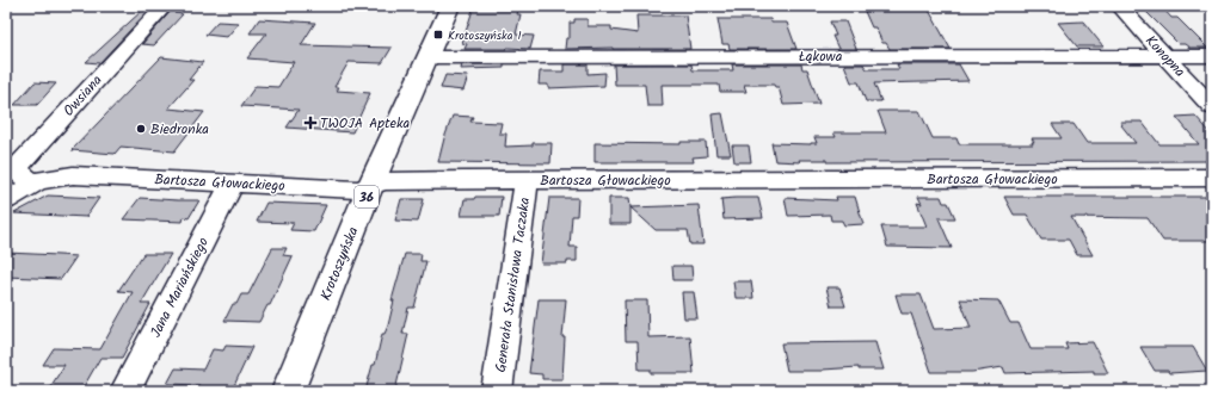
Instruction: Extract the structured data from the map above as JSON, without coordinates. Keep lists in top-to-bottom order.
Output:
{
  "streets": {
    "main road": ["36", "Krotoszyńska"],
    "street": [
      "Łąkowa",
      "Konopna",
      "Owsiana",
      "Bartosza Głowackiego",
      "Generała Stanisława Taczaka",
      "Jana Mariańskiego"
    ]
  },
  "crossings": [
    ["Łąkowa", "Konopna"],
    ["Łąkowa", "Krotoszyńska"],
    ["Owsiana", "Bartosza Głowackiego"],
    ["Bartosza Głowackiego", "Krotoszyńska"],
    ["Bartosza Głowackiego", "Generała Stanisława Taczaka"],
    ["Bartosza Głowackiego", "Jana Mariańskiego"]
  ],
  "places": {
    "transit": ["Krotoszyńska I"],
    "health": ["TWOJA Apteka"],
    "other": ["Biedronka"]
  }
}
